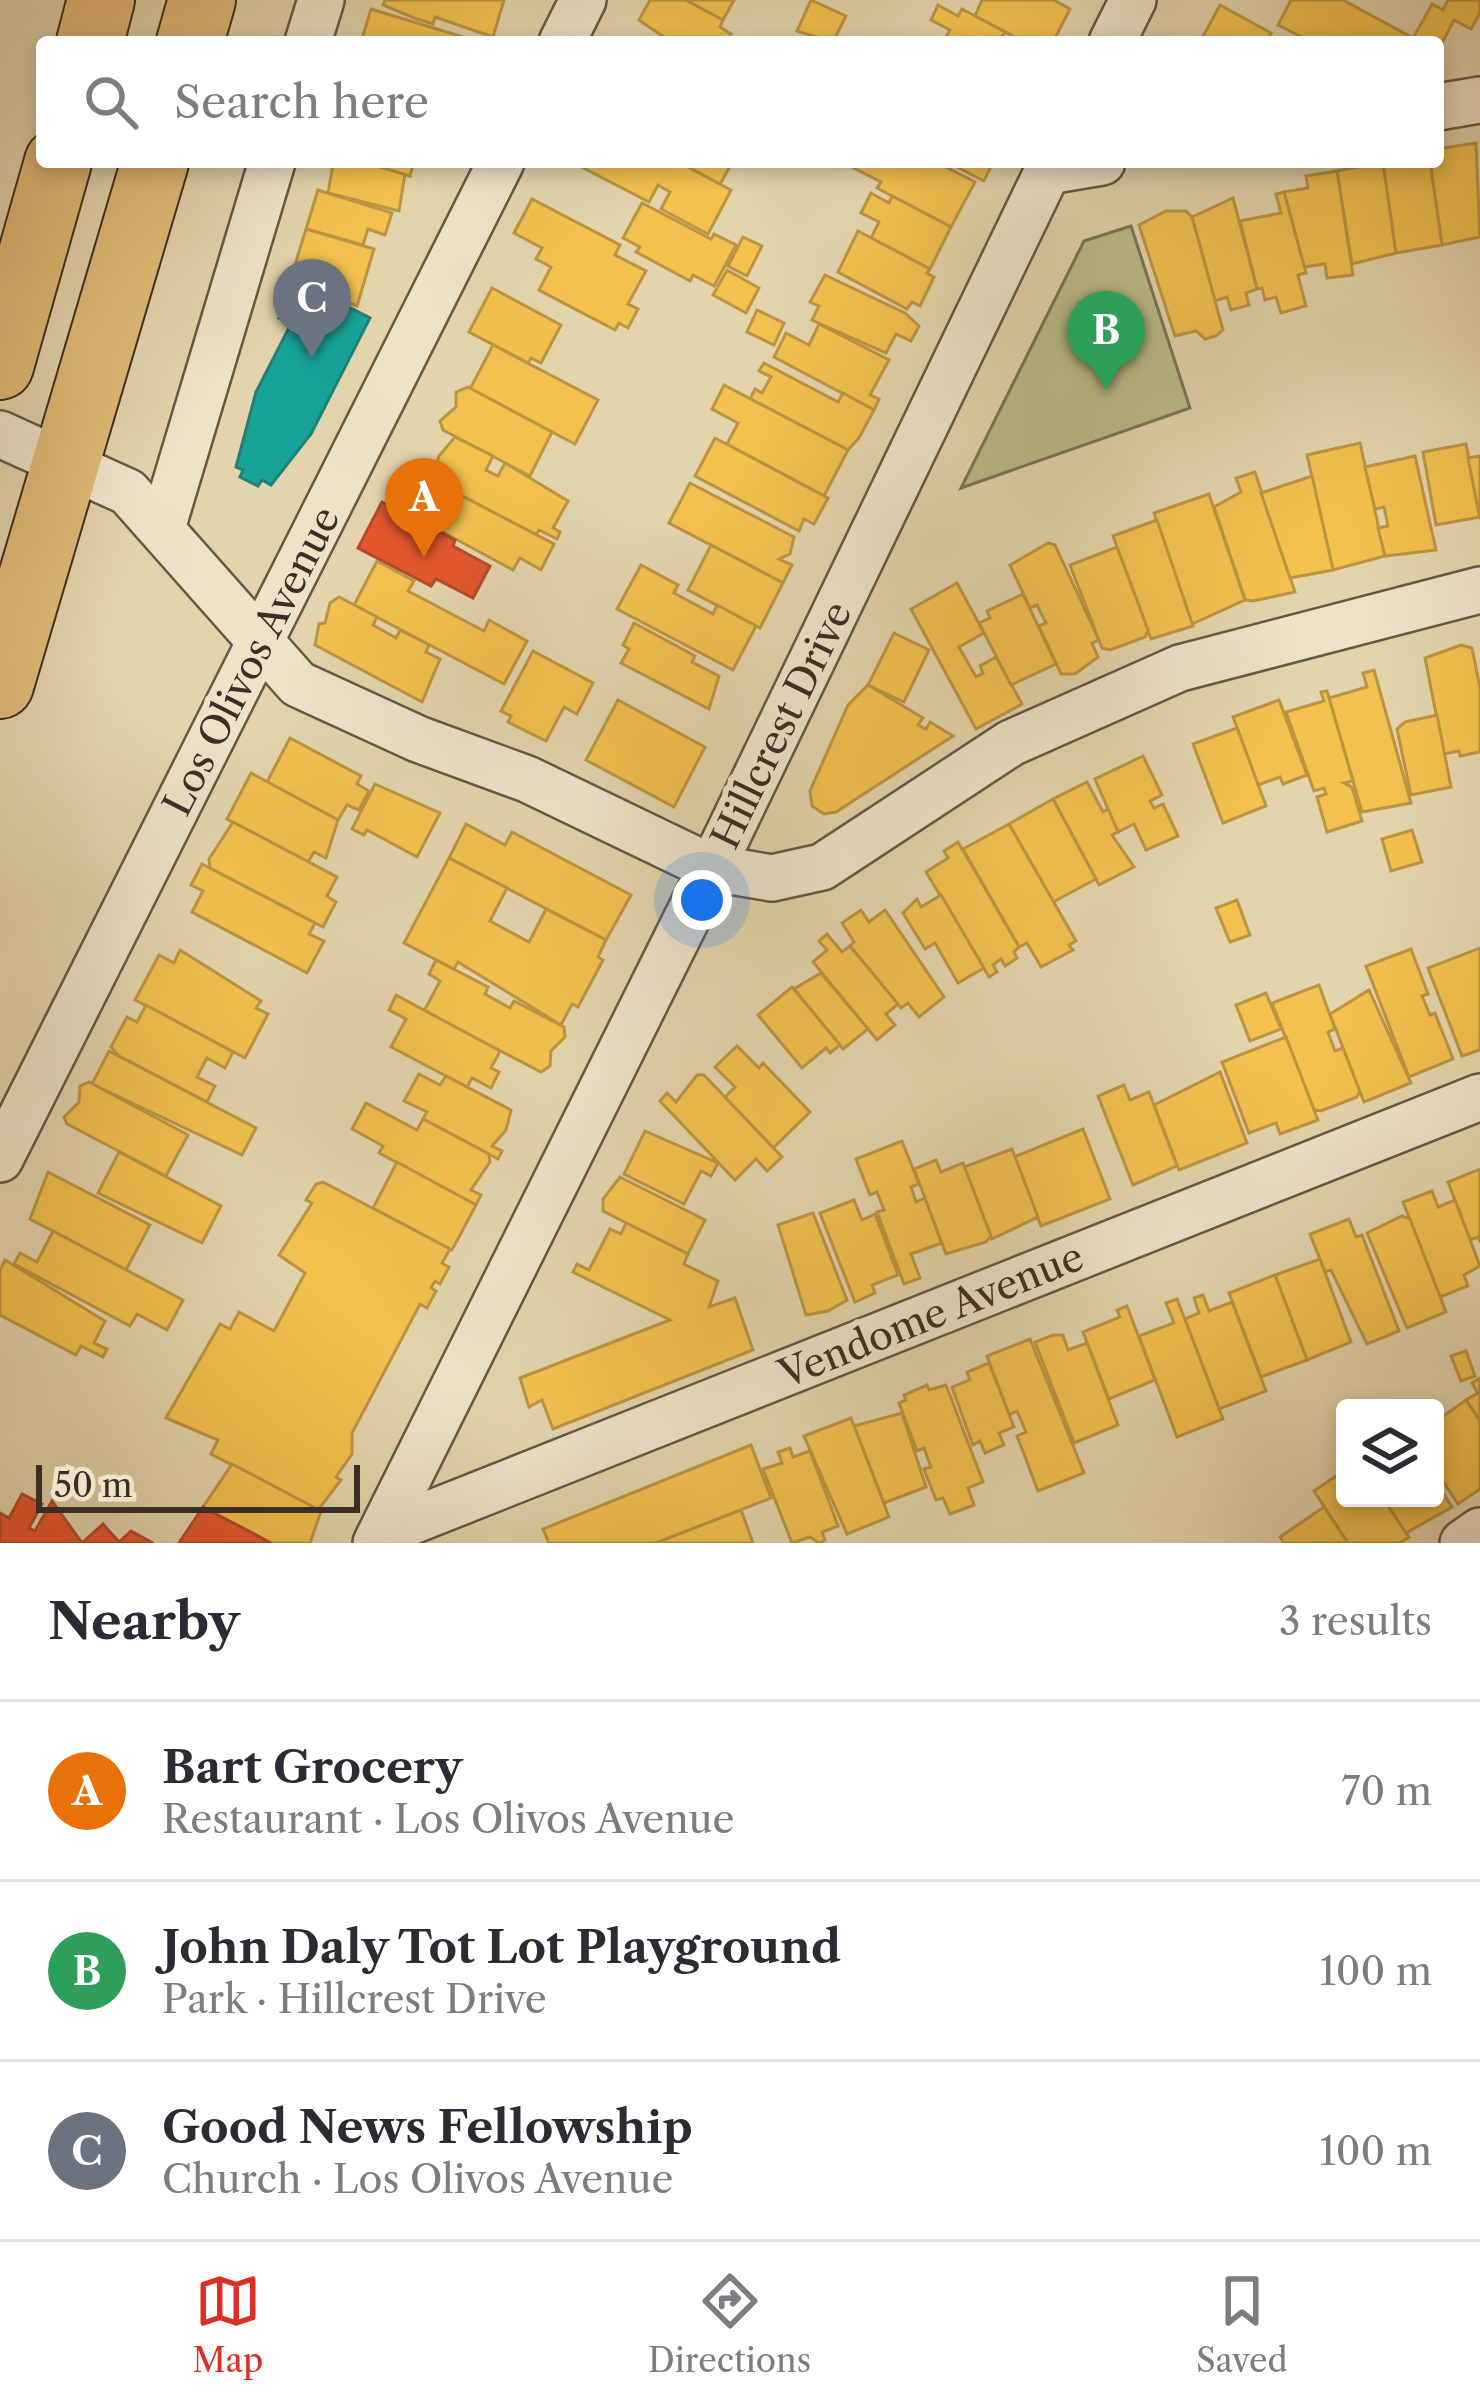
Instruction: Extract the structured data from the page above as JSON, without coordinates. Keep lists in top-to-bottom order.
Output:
{
  "streets": {
    "street": ["Los Olivos Avenue", "Hillcrest Drive", "Vendome Avenue"]
  },
  "crossings": [
    ["Hillcrest Drive", "Vendome Avenue"]
  ],
  "scale_bar": "50 m",
  "page": {
    "search": "Search here",
    "pins": ["C", "B", "A"],
    "scale": "50 m",
    "heading": ["Nearby", "3 results"],
    "list": [
      {
        "mark": "A",
        "name": "Bart Grocery",
        "note": "Restaurant · Los Olivos Avenue",
        "value": "70 m"
      },
      {
        "mark": "B",
        "name": "John Daly Tot Lot Playground",
        "note": "Park · Hillcrest Drive",
        "value": "100 m"
      },
      {
        "mark": "C",
        "name": "Good News Fellowship",
        "note": "Church · Los Olivos Avenue",
        "value": "100 m"
      }
    ],
    "nav": ["Map", "Directions", "Saved"]
  }
}
